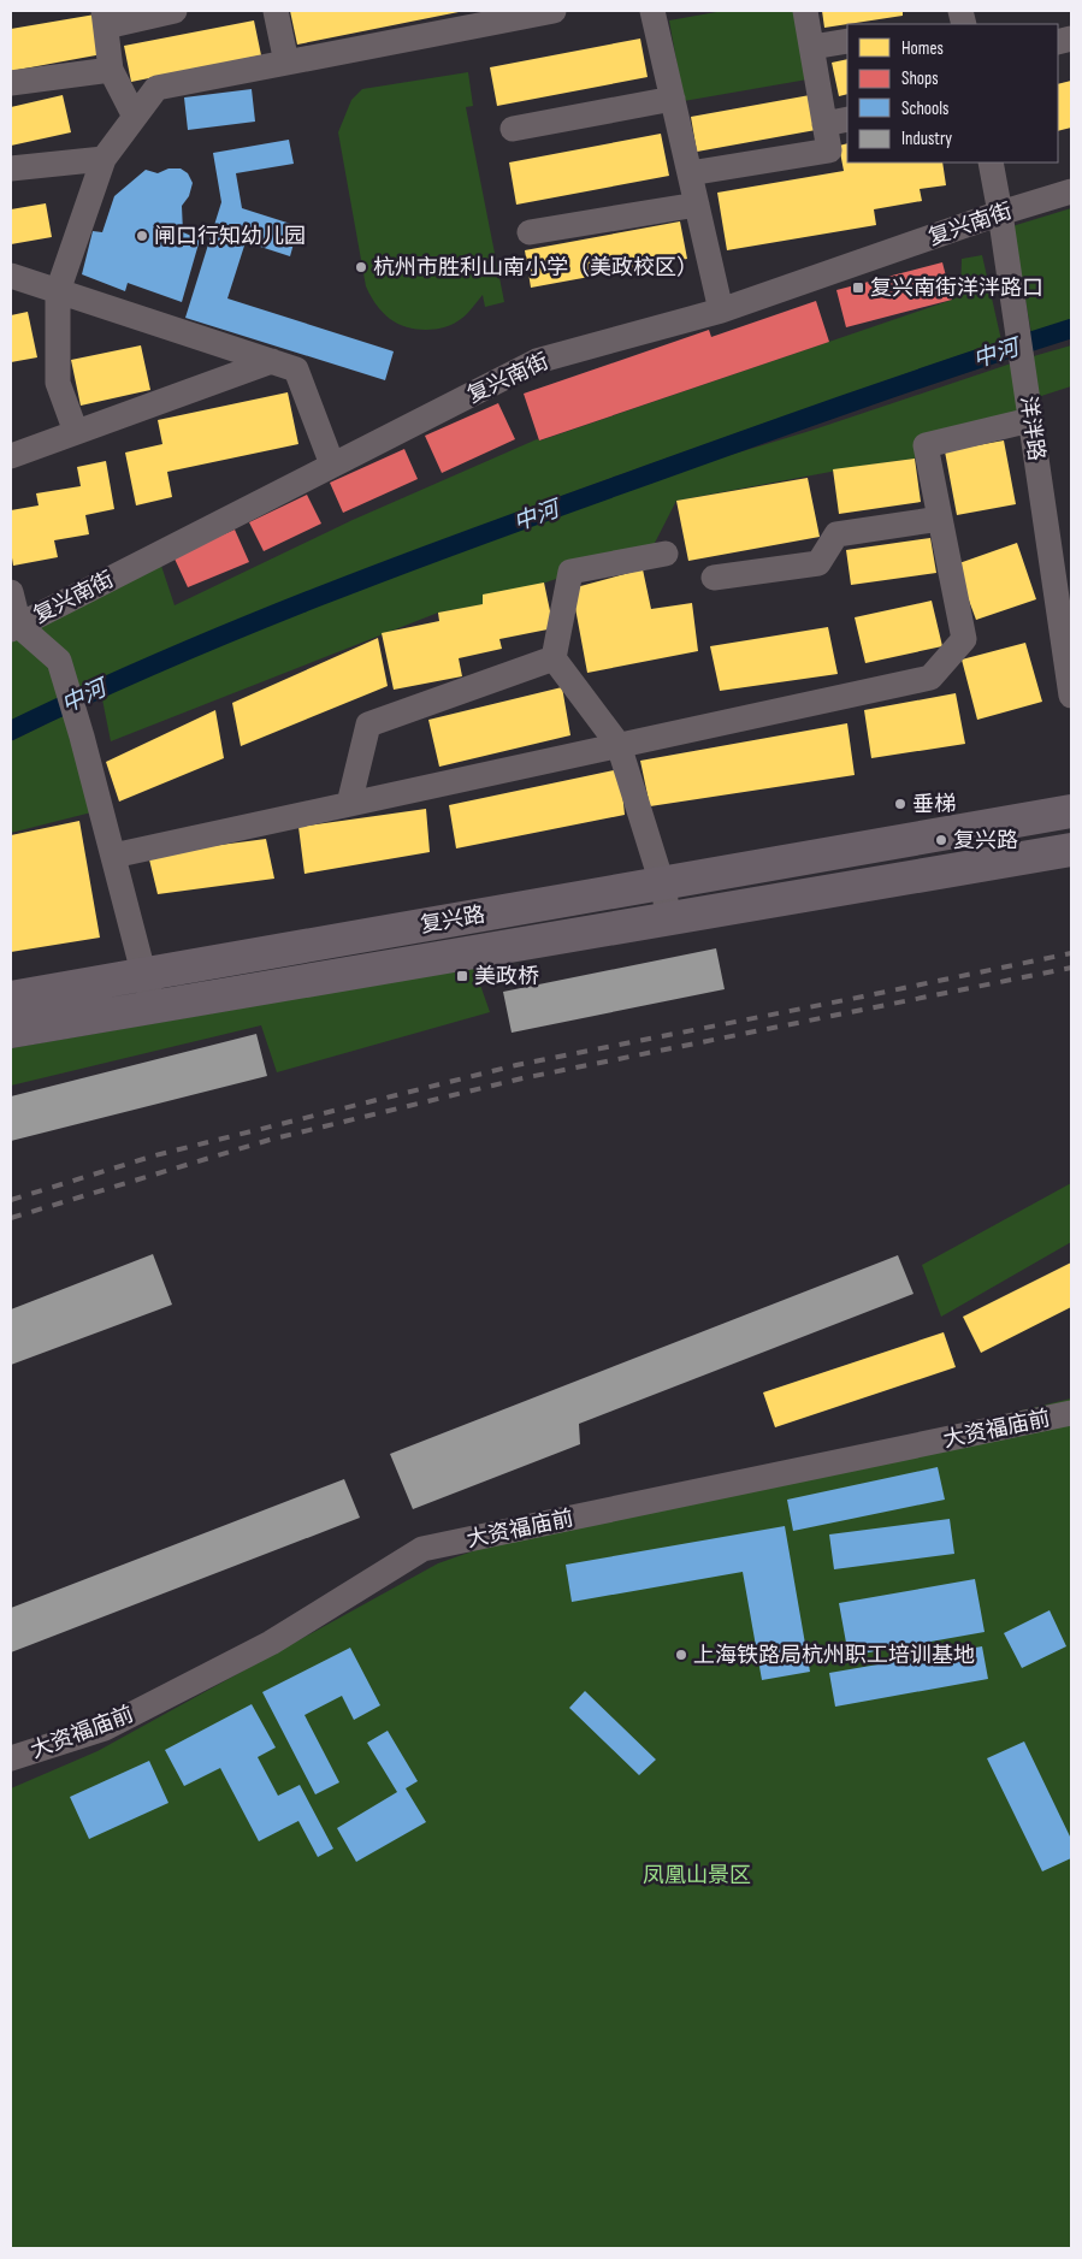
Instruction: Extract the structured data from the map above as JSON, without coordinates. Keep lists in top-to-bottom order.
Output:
{
  "streets": {
    "main road": ["复兴路"],
    "street": ["复兴南街", "洋泮路", "大资福庙前"]
  },
  "crossings": [
    ["复兴南街", "洋泮路"]
  ],
  "water": ["中河"],
  "parks": ["凤凰山景区"],
  "places": {
    "other": [
      "闸口行知幼儿园",
      "杭州市胜利山南小学（美政校区）",
      "垂梯",
      "复兴路",
      "上海铁路局杭州职工培训基地"
    ],
    "transit": ["复兴南街洋泮路口", "美政桥"]
  },
  "legend": [
    "Homes",
    "Shops",
    "Schools",
    "Industry"
  ]
}
